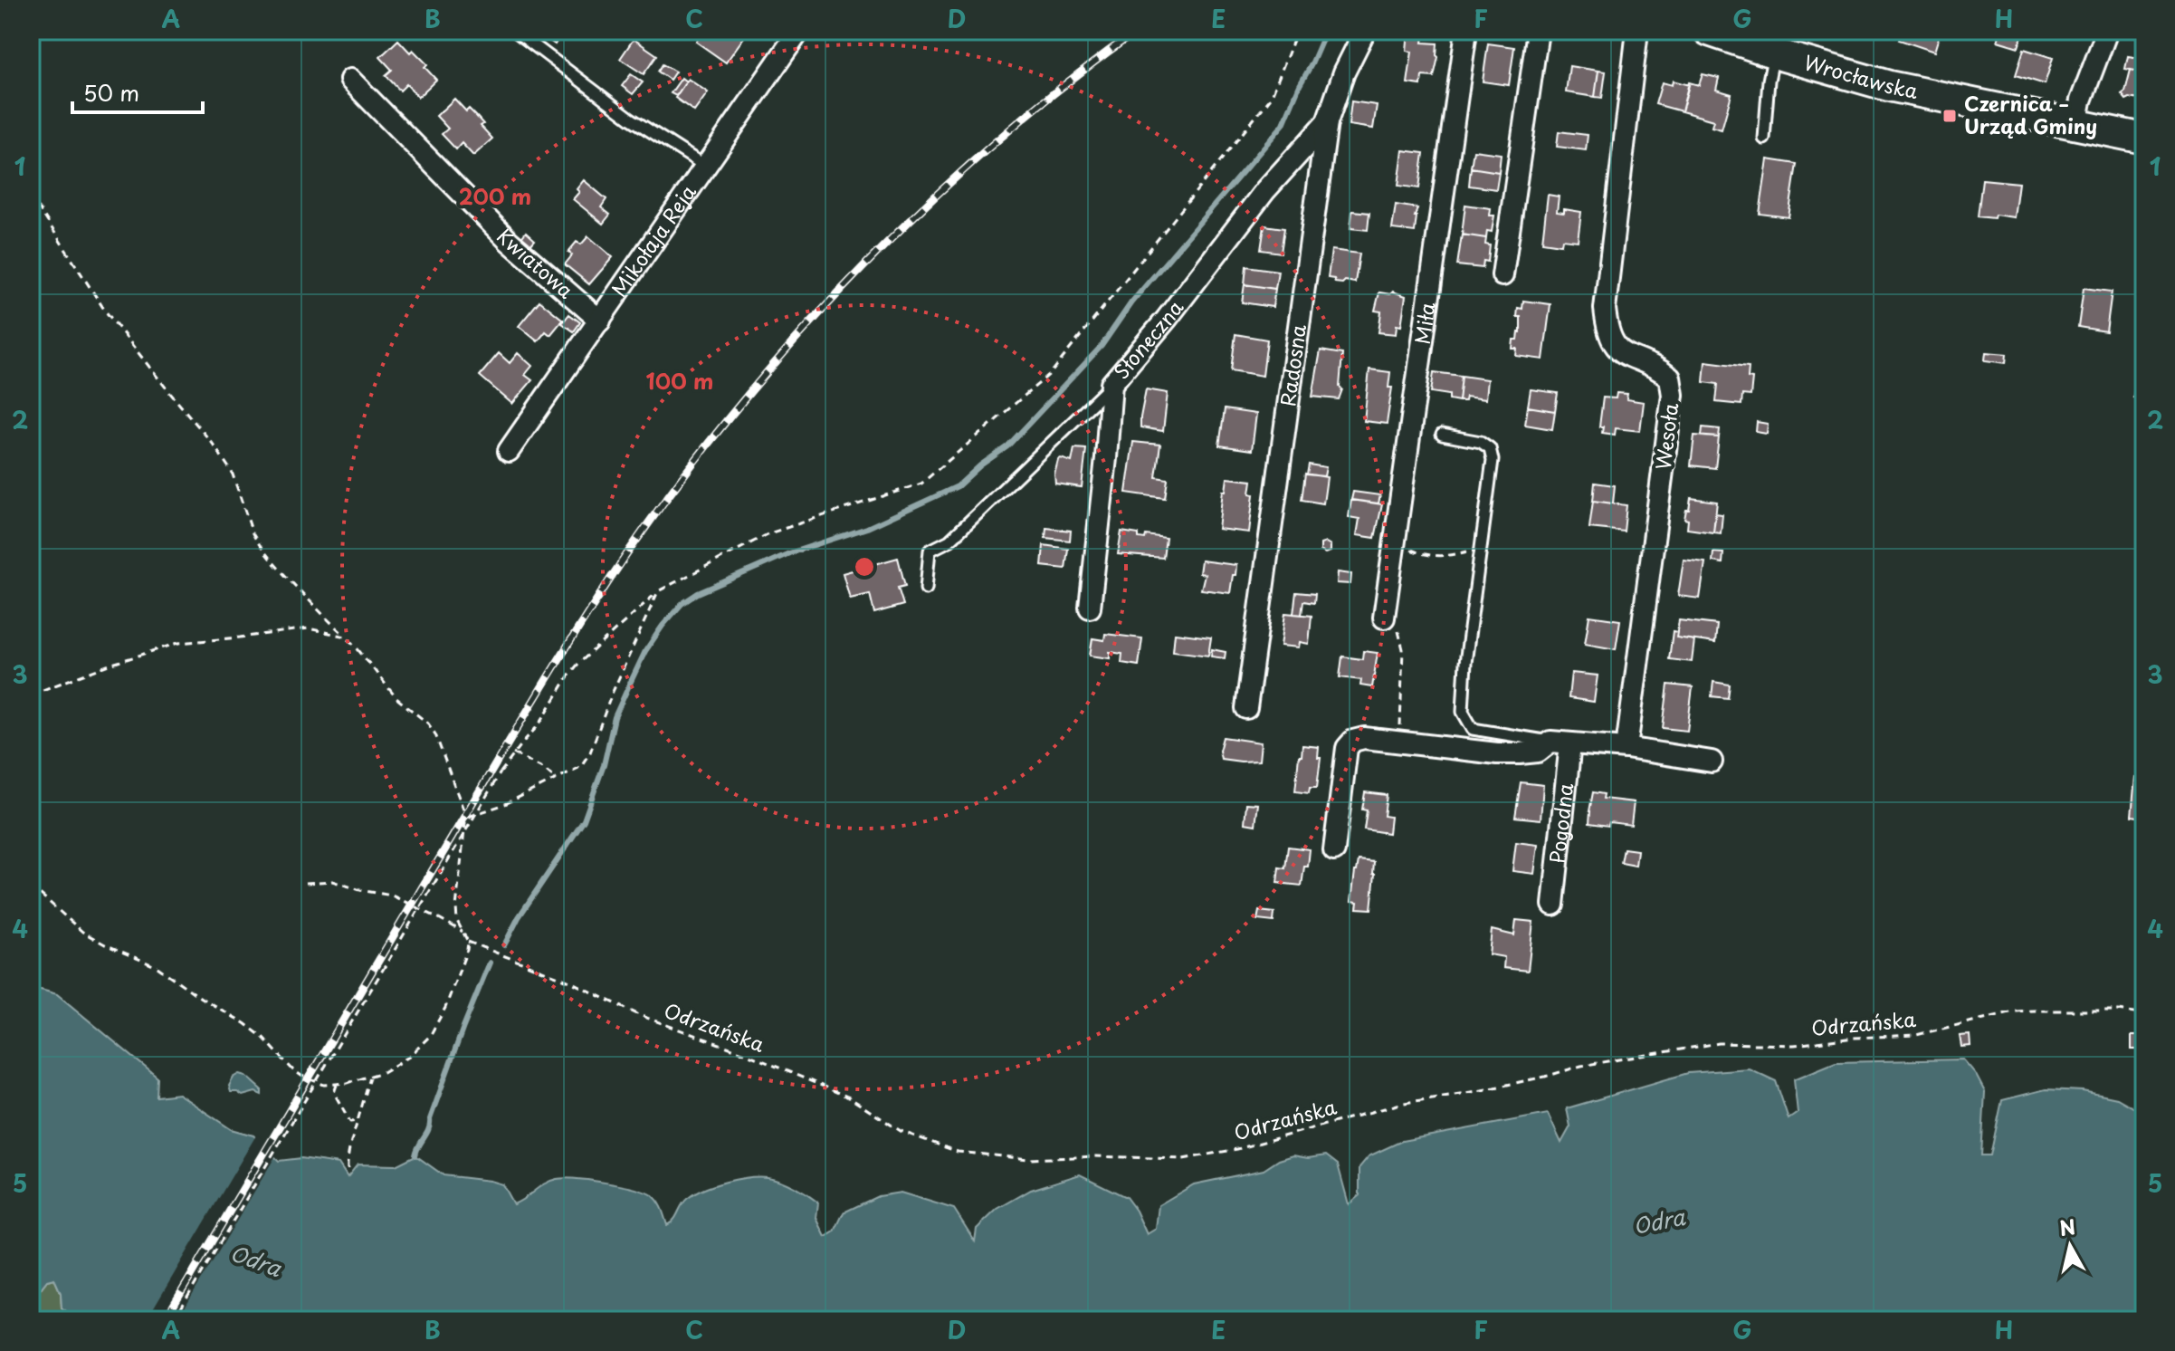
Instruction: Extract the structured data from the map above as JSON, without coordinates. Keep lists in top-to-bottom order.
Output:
{
  "streets": {
    "main road": ["Wrocławska"],
    "street": [
      "Mikołaja Reja",
      "Kwiatowa",
      "Miła",
      "Słoneczna",
      "Radosna",
      "Wesoła",
      "Pogodna"
    ],
    "path": ["Odrzańska"]
  },
  "crossings": [
    ["Mikołaja Reja", "Kwiatowa"],
    ["Słoneczna", "Radosna"]
  ],
  "water": ["Odra"],
  "places": {
    "transit": ["Czernica – Urząd Gminy"]
  },
  "scale_bar": "50 m",
  "north": "top",
  "grid": {
    "columns": [
      "A",
      "B",
      "C",
      "D",
      "E",
      "F",
      "G",
      "H"
    ],
    "rows": [
      "1",
      "2",
      "3",
      "4",
      "5"
    ]
  },
  "rings": ["200 m", "100 m"]
}
